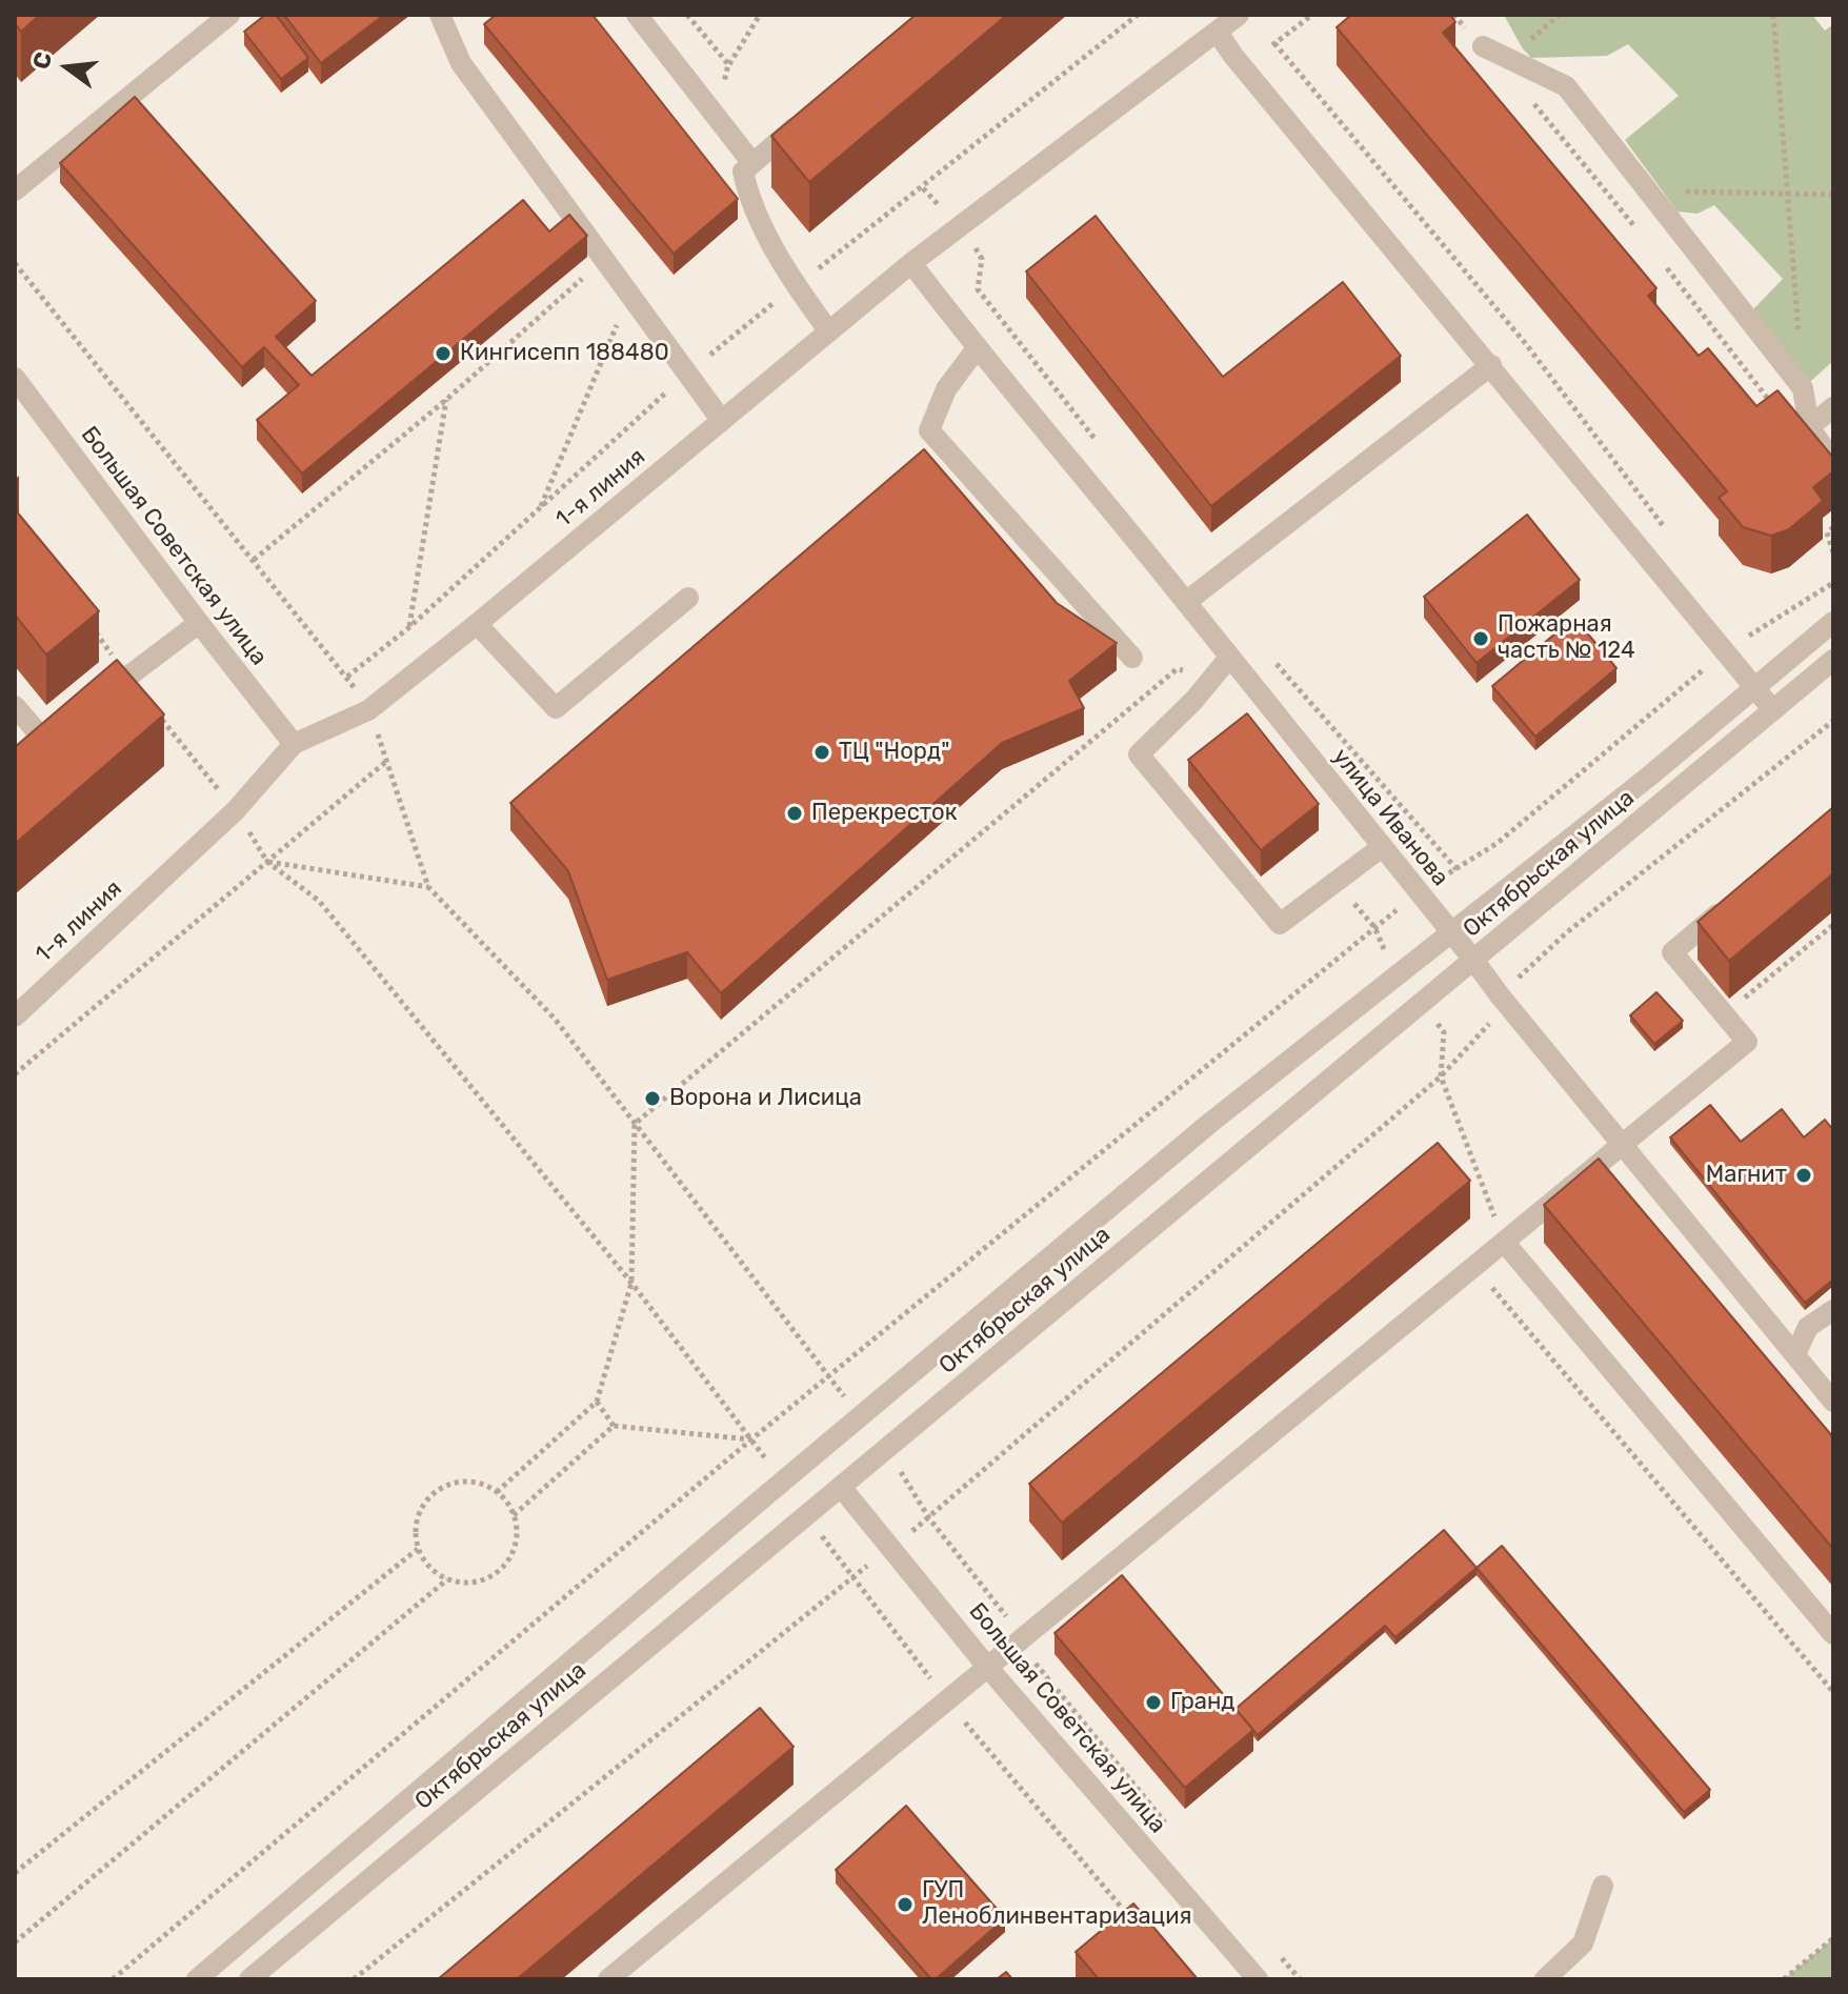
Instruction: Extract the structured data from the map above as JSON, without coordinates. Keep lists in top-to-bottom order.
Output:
{
  "streets": {
    "street": [
      "1-я линия",
      "Большая Советская улица",
      "улица Иванова",
      "Октябрьская улица"
    ]
  },
  "crossings": [
    ["1-я линия", "Большая Советская улица"],
    ["1-я линия", "улица Иванова"],
    ["Большая Советская улица", "Октябрьская улица"],
    ["улица Иванова", "Октябрьская улица"]
  ],
  "places": [
    "Кингисепп 188480",
    "Пожарная часть № 124",
    "ТЦ \"Норд\"",
    "Перекресток",
    "Ворона и Лисица",
    "Магнит",
    "Гранд",
    "ГУП Леноблинвентаризация"
  ],
  "north": "left"
}
